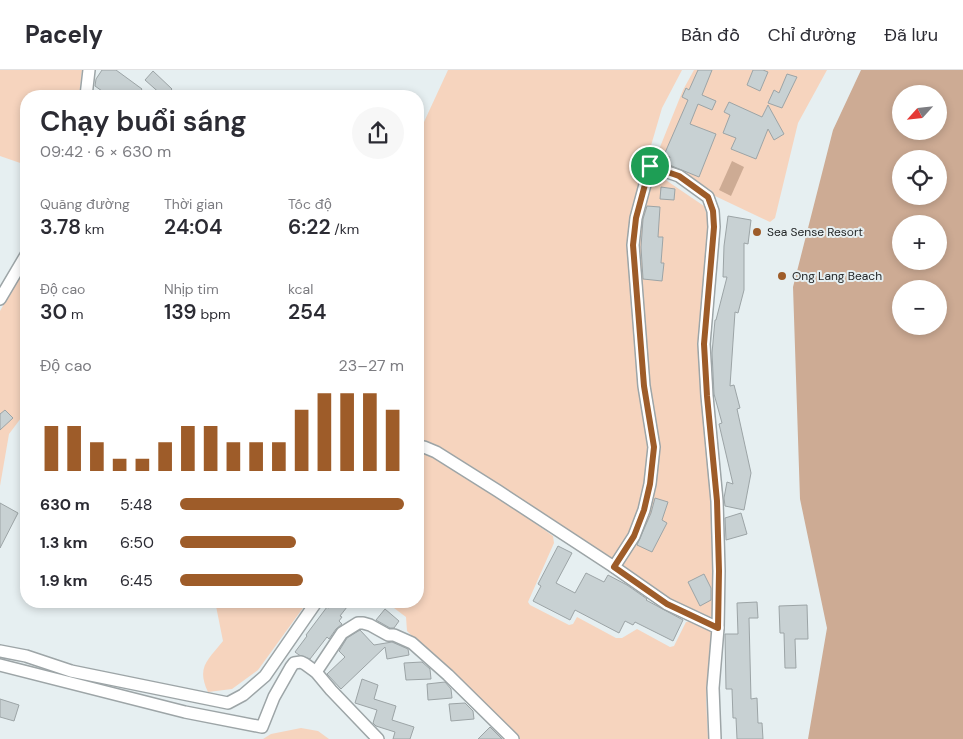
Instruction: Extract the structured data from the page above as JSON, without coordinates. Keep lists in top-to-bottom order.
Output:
{
  "places": ["Sea Sense Resort", "Ong Lang Beach"],
  "north": "bottom left",
  "page": {
    "header": "Pacely",
    "nav": ["Bản đồ", "Chỉ đường", "Đã lưu"],
    "map_buttons": ["+", "−"],
    "heading": ["Chạy buổi sáng", "09:42 · 6 × 630 m"],
    "stats": [
      ["Quãng đường", "3.78 km"],
      ["Thời gian", "24:04"],
      ["Tốc độ", "6:22 /km"],
      ["Độ cao", "30 m"],
      ["Nhịp tim", "139 bpm"],
      ["kcal", "254"]
    ],
    "chart": ["Độ cao", "23–27 m"],
    "list": [
      {
        "name": "630 m",
        "note": "5:48"
      },
      {
        "name": "1.3 km",
        "note": "6:50"
      },
      {
        "name": "1.9 km",
        "note": "6:45"
      }
    ]
  }
}
